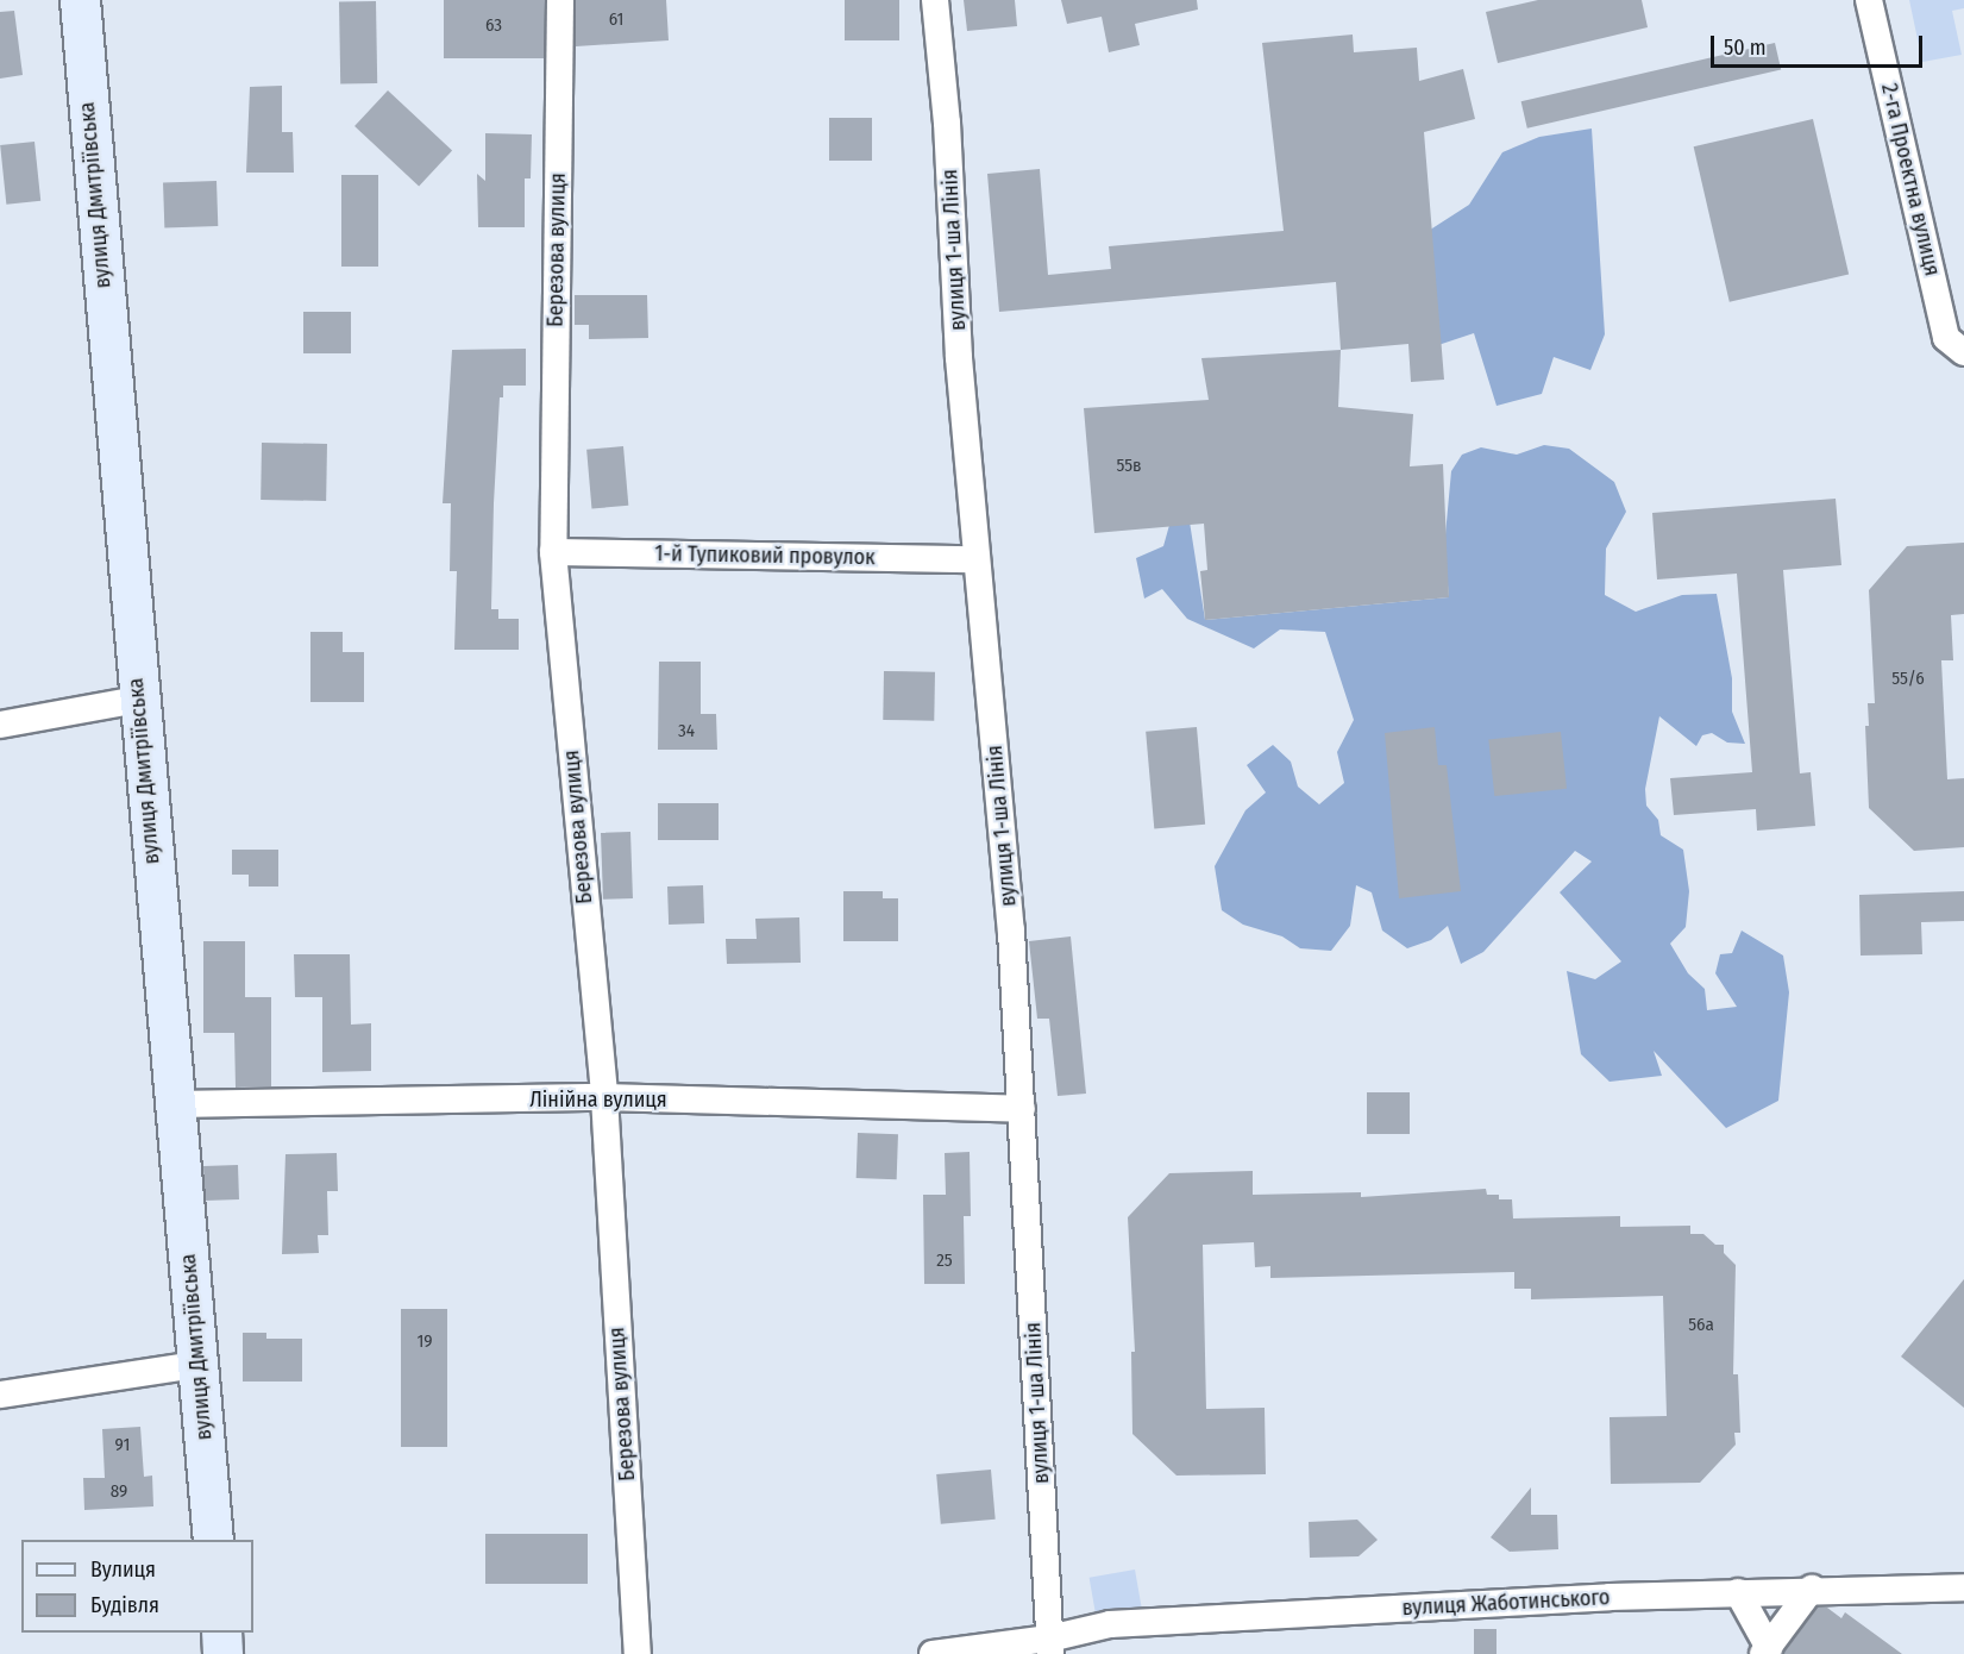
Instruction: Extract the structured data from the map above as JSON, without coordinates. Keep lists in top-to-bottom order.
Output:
{
  "streets": {
    "main road": ["вулиця Дмитріївська"],
    "street": [
      "2-га Проектна вулиця",
      "Березова вулиця",
      "вулиця 1-ша Лінія",
      "1-й Тупиковий провулок",
      "Лінійна вулиця",
      "вулиця Жаботинського"
    ]
  },
  "crossings": [
    ["вулиця Дмитріївська", "Лінійна вулиця"],
    ["Березова вулиця", "1-й Тупиковий провулок"],
    ["Березова вулиця", "Лінійна вулиця"],
    ["вулиця 1-ша Лінія", "1-й Тупиковий провулок"],
    ["вулиця 1-ша Лінія", "Лінійна вулиця"],
    ["вулиця 1-ша Лінія", "вулиця Жаботинського"]
  ],
  "house_numbers": [
    "61",
    "63",
    "55в",
    "55/6",
    "34",
    "25",
    "56а",
    "19",
    "91",
    "89"
  ],
  "legend": ["Вулиця", "Будівля"],
  "scale_bar": "50 m"
}
